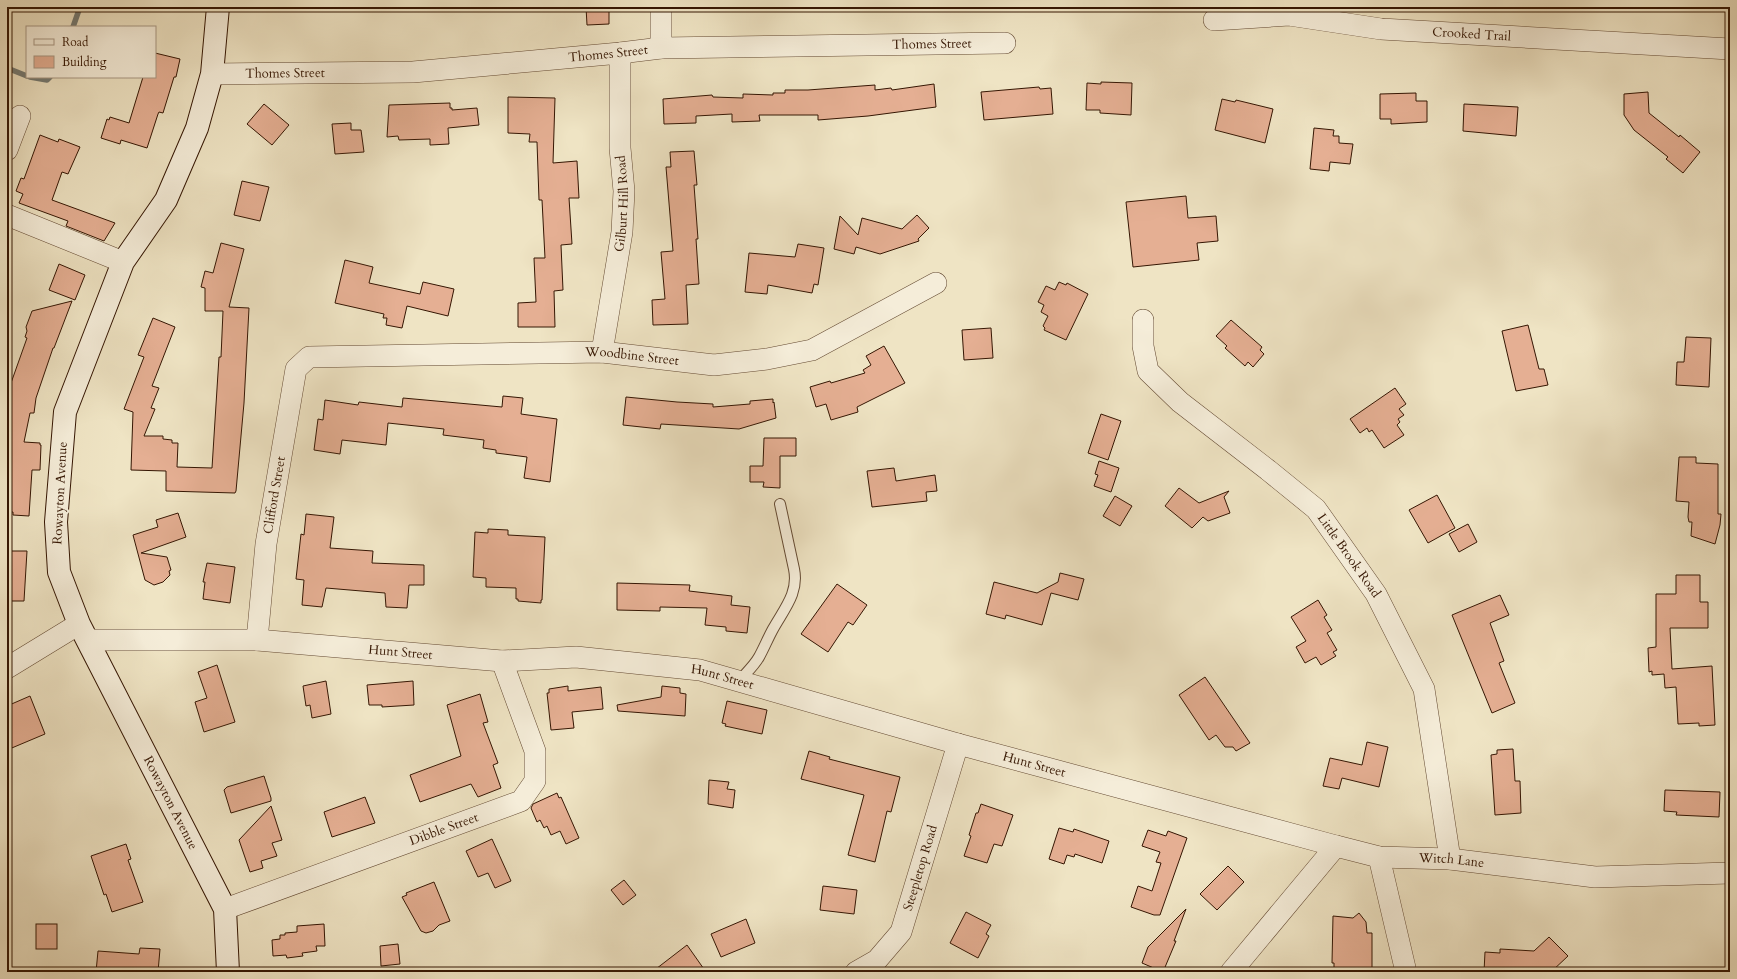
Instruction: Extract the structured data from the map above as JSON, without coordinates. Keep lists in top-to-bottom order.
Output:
{
  "streets": {
    "street": [
      "Crooked Trail",
      "Thomes Street",
      "Gilburt Hill Road",
      "Woodbine Street",
      "Rowayton Avenue",
      "Clifford Street",
      "Little Brook Road",
      "Hunt Street",
      "Dibble Street",
      "Witch Lane",
      "Steepletop Road"
    ]
  },
  "crossings": [
    ["Thomes Street", "Gilburt Hill Road"],
    ["Thomes Street", "Rowayton Avenue"],
    ["Gilburt Hill Road", "Woodbine Street"],
    ["Woodbine Street", "Clifford Street"],
    ["Rowayton Avenue", "Hunt Street"],
    ["Rowayton Avenue", "Dibble Street"],
    ["Clifford Street", "Hunt Street"],
    ["Little Brook Road", "Witch Lane"],
    ["Hunt Street", "Dibble Street"],
    ["Hunt Street", "Witch Lane"],
    ["Hunt Street", "Steepletop Road"]
  ],
  "legend": ["Road", "Building"]
}
